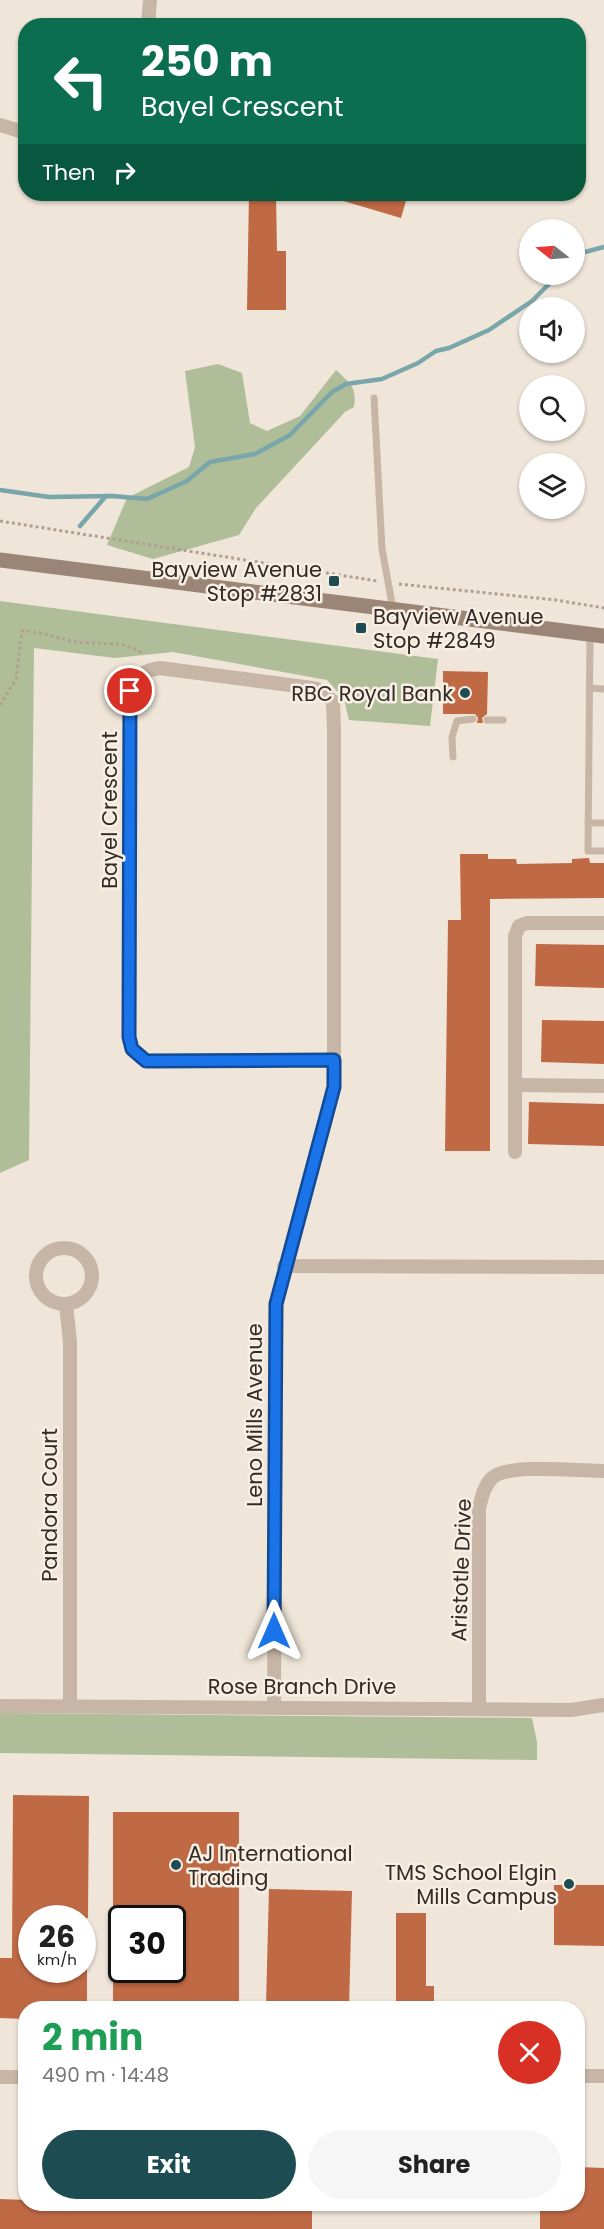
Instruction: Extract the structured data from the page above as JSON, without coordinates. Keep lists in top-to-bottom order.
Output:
{
  "streets": {
    "street": [
      "Bayel Crescent",
      "Leno Mills Avenue",
      "Pandora Court",
      "Aristotle Drive",
      "Rose Branch Drive"
    ]
  },
  "crossings": [
    ["Bayel Crescent", "Leno Mills Avenue"],
    ["Leno Mills Avenue", "Rose Branch Drive"],
    ["Pandora Court", "Rose Branch Drive"],
    ["Aristotle Drive", "Rose Branch Drive"]
  ],
  "places": {
    "transit": ["Bayview Avenue Stop #2831", "Bayview Avenue Stop #2849"],
    "other": ["RBC Royal Bank", "AJ International Trading", "TMS School Elgin Mills Campus"]
  },
  "north": "left",
  "page": {
    "turn": ["250 m", "Bayel Crescent"],
    "then": "Then",
    "speed": "26 km/h",
    "limit": "30",
    "heading": ["2 min", "490 m · 14:48"],
    "buttons": ["Exit", "Share"]
  }
}
